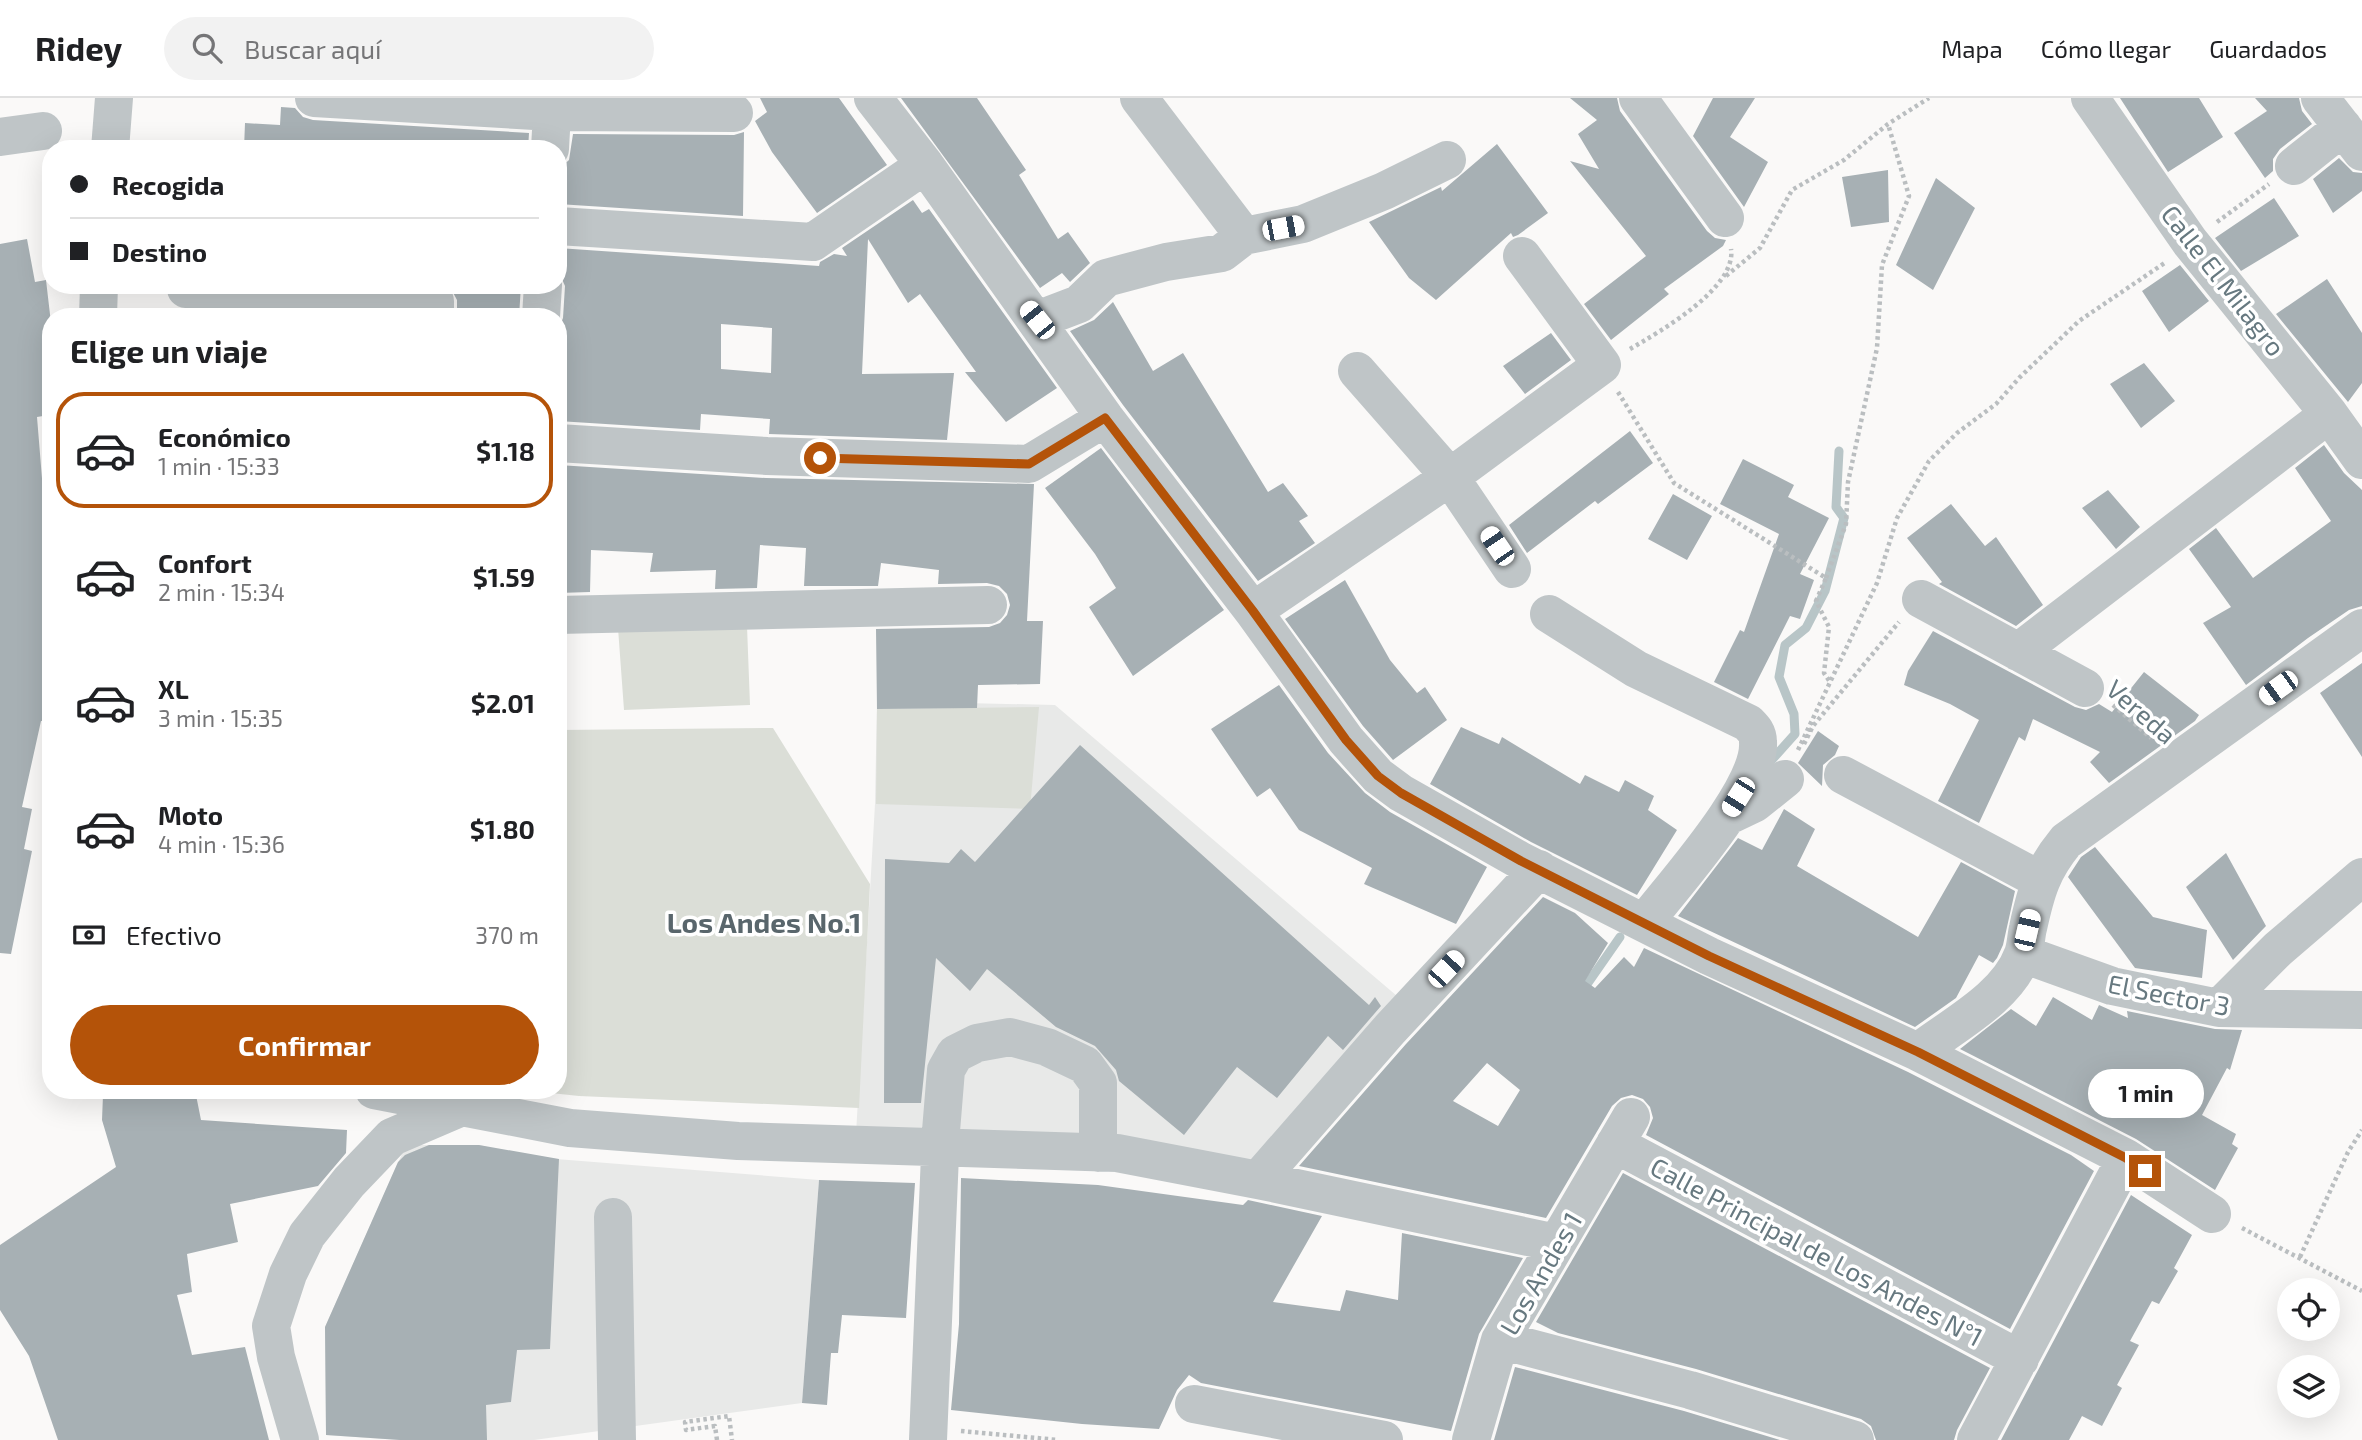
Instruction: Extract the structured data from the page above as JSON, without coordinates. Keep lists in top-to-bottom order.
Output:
{
  "streets": {
    "street": [
      "Calle El Milagro",
      "El Sector 3",
      "Calle Principal de Los Andes N°1",
      "Los Andes 1"
    ],
    "path": ["Vereda"]
  },
  "crossings": [
    ["Calle Principal de Los Andes N°1", "Los Andes 1"]
  ],
  "districts": ["Los Andes No.1"],
  "page": {
    "header": "Ridey",
    "search": "Buscar aquí",
    "nav": ["Mapa", "Cómo llegar", "Guardados"],
    "banner": ["Recogida", "Destino"],
    "heading": "Elige un viaje",
    "list": [
      {
        "name": "Económico",
        "note": "1 min · 15:33",
        "value": "$1.18"
      },
      {
        "name": "Confort",
        "note": "2 min · 15:34",
        "value": "$1.59"
      },
      {
        "name": "XL",
        "note": "3 min · 15:35",
        "value": "$2.01"
      },
      {
        "name": "Moto",
        "note": "4 min · 15:36",
        "value": "$1.80"
      }
    ],
    "pay": ["Efectivo", "370 m"],
    "buttons": "Confirmar",
    "bubble": "1 min"
  }
}
